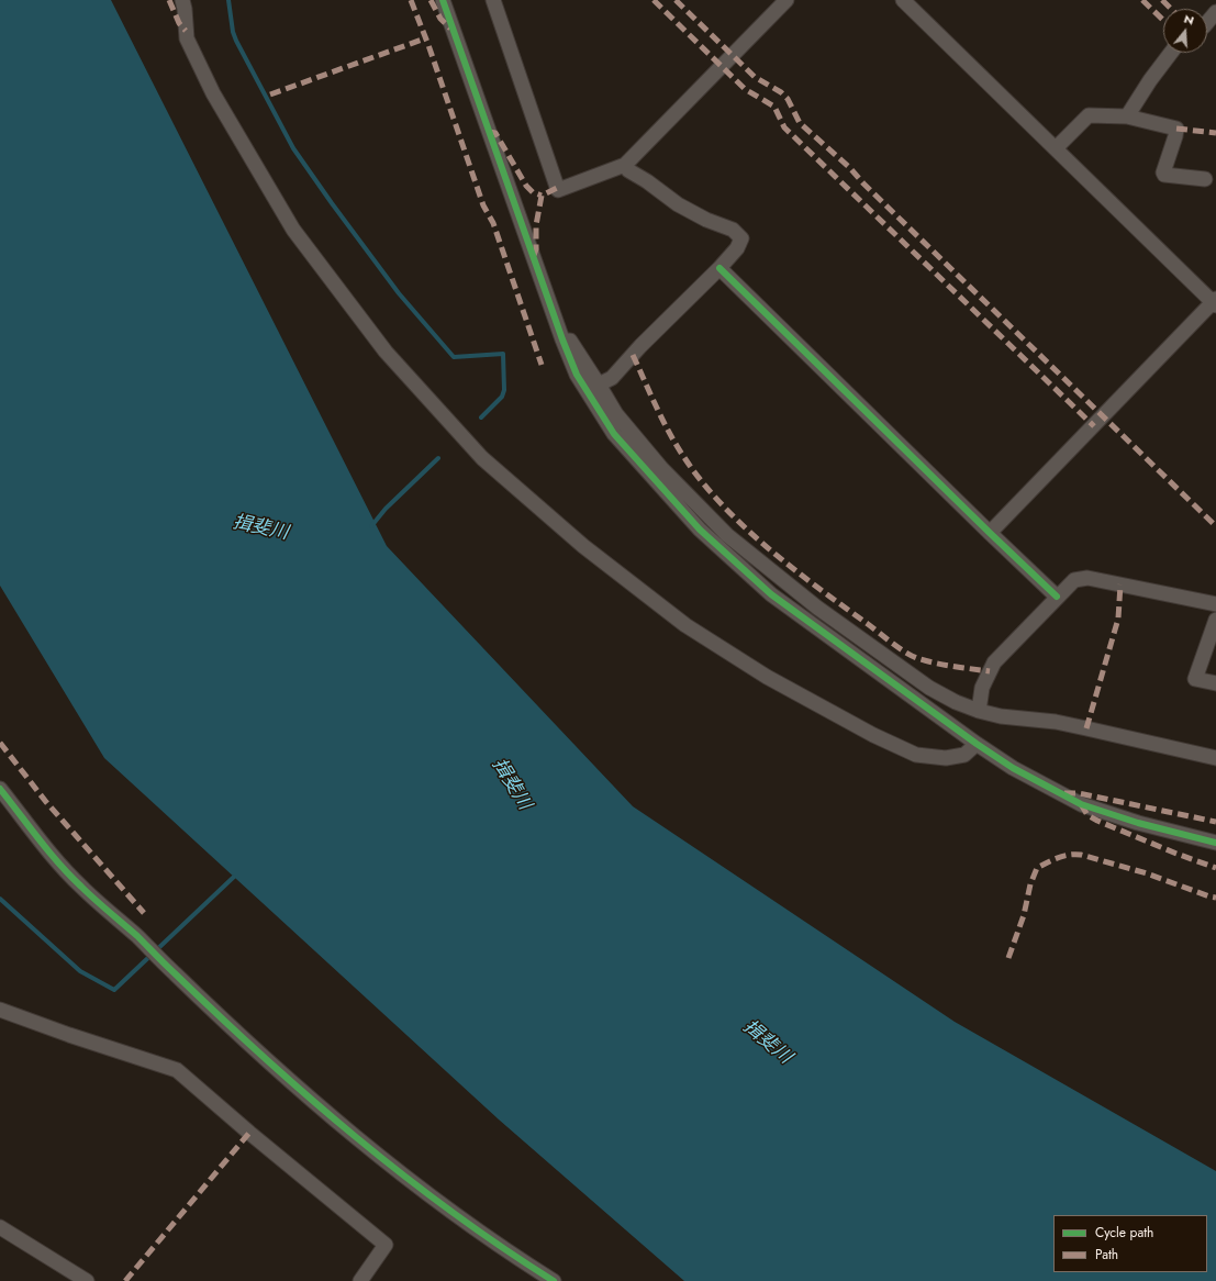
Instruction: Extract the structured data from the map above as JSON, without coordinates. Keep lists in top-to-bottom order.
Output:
{
  "water": ["揖斐川"],
  "legend": ["Cycle path", "Path"],
  "north": "top"
}
